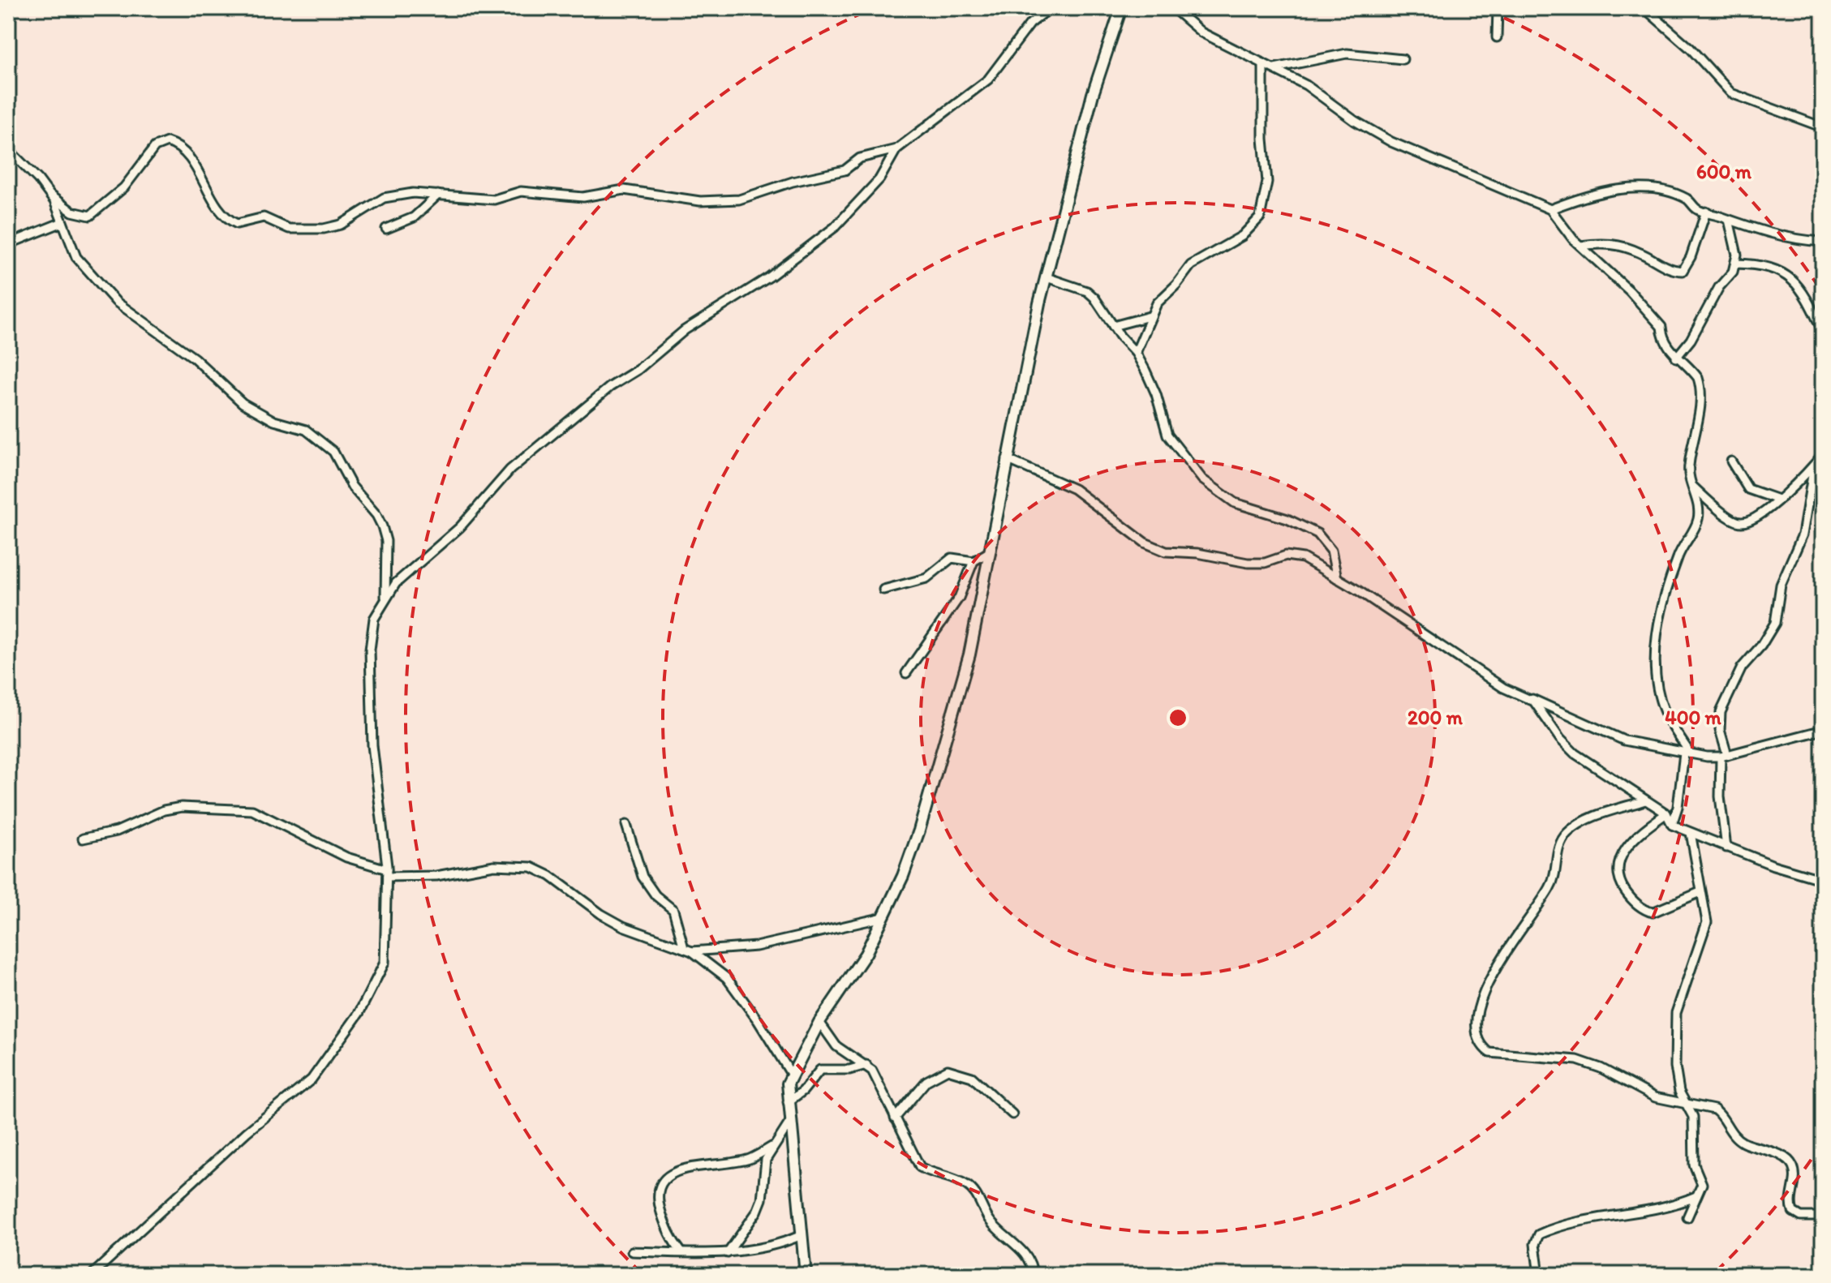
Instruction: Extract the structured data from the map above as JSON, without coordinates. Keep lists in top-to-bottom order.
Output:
{
  "rings": ["600 m", "200 m", "400 m"]
}
